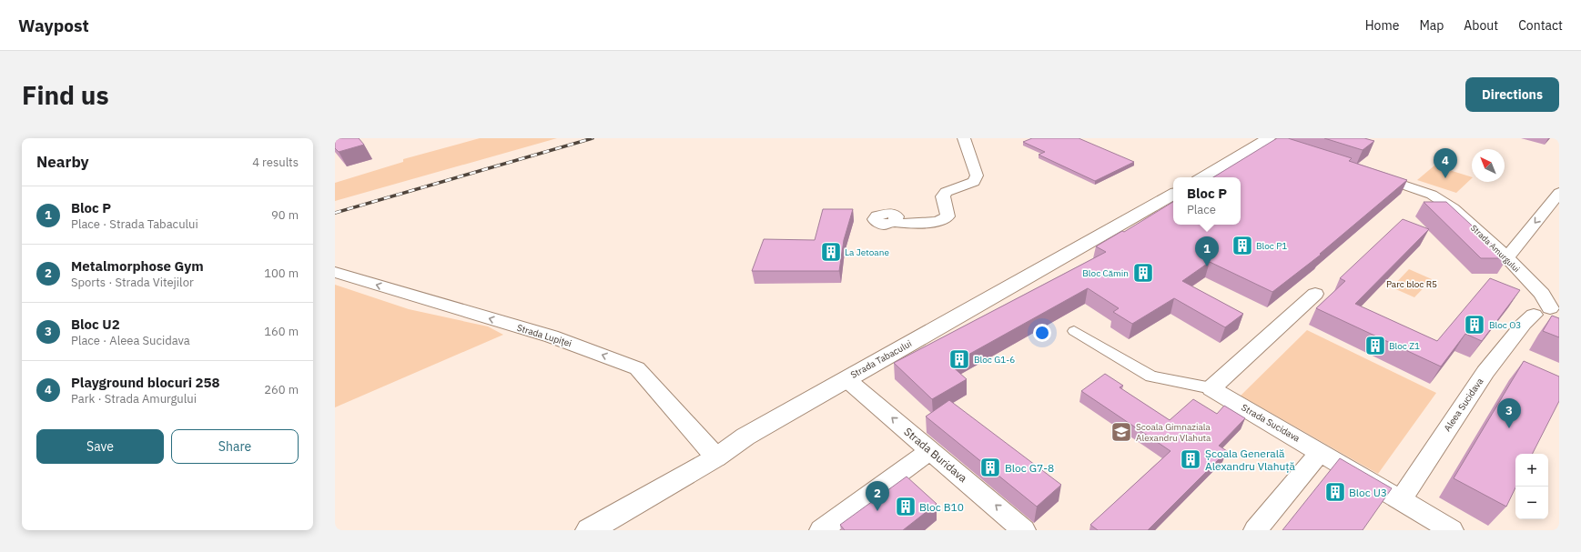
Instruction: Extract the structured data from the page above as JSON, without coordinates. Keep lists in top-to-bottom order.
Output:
{
  "streets": {
    "street": [
      "Strada Amurgului",
      "Strada Lupiței",
      "Strada Tabacului",
      "Aleea Sucidava",
      "Strada Sucidava",
      "Strada Buridava"
    ]
  },
  "crossings": [
    ["Strada Amurgului", "Aleea Sucidava"],
    ["Strada Lupiței", "Strada Tabacului"],
    ["Strada Tabacului", "Strada Buridava"],
    ["Aleea Sucidava", "Strada Sucidava"]
  ],
  "one_way": ["Strada Lupiței", "Strada Buridava"],
  "parks": ["Parc bloc R5"],
  "places": {
    "building": [
      "Bloc P1",
      "La Jetoane",
      "Bloc Cămin",
      "Bloc O3",
      "Bloc Z1",
      "Bloc G1-6",
      "Școala Generală Alexandru Vlahuță",
      "Bloc G7-8",
      "Bloc U3",
      "Bloc B10"
    ],
    "school or university": ["Scoala Gimnaziala Alexandru Vlahuta"]
  },
  "north": "top left",
  "page": {
    "header": "Waypost",
    "nav": [
      "Home",
      "Map",
      "About",
      "Contact"
    ],
    "buttons": [
      "Directions",
      ["Save", "Share"]
    ],
    "title": "Find us",
    "heading": ["Nearby", "4 results"],
    "pins": [
      "4",
      "1",
      "3",
      "2"
    ],
    "popup": ["Bloc P", "Place"],
    "list": [
      {
        "mark": "1",
        "name": "Bloc P",
        "note": "Place · Strada Tabacului",
        "value": "90 m"
      },
      {
        "mark": "2",
        "name": "Metalmorphose Gym",
        "note": "Sports · Strada Vitejilor",
        "value": "100 m"
      },
      {
        "mark": "3",
        "name": "Bloc U2",
        "note": "Place · Aleea Sucidava",
        "value": "160 m"
      },
      {
        "mark": "4",
        "name": "Playground blocuri 258",
        "note": "Park · Strada Amurgului",
        "value": "260 m"
      }
    ],
    "map_buttons": ["+", "−"]
  }
}
